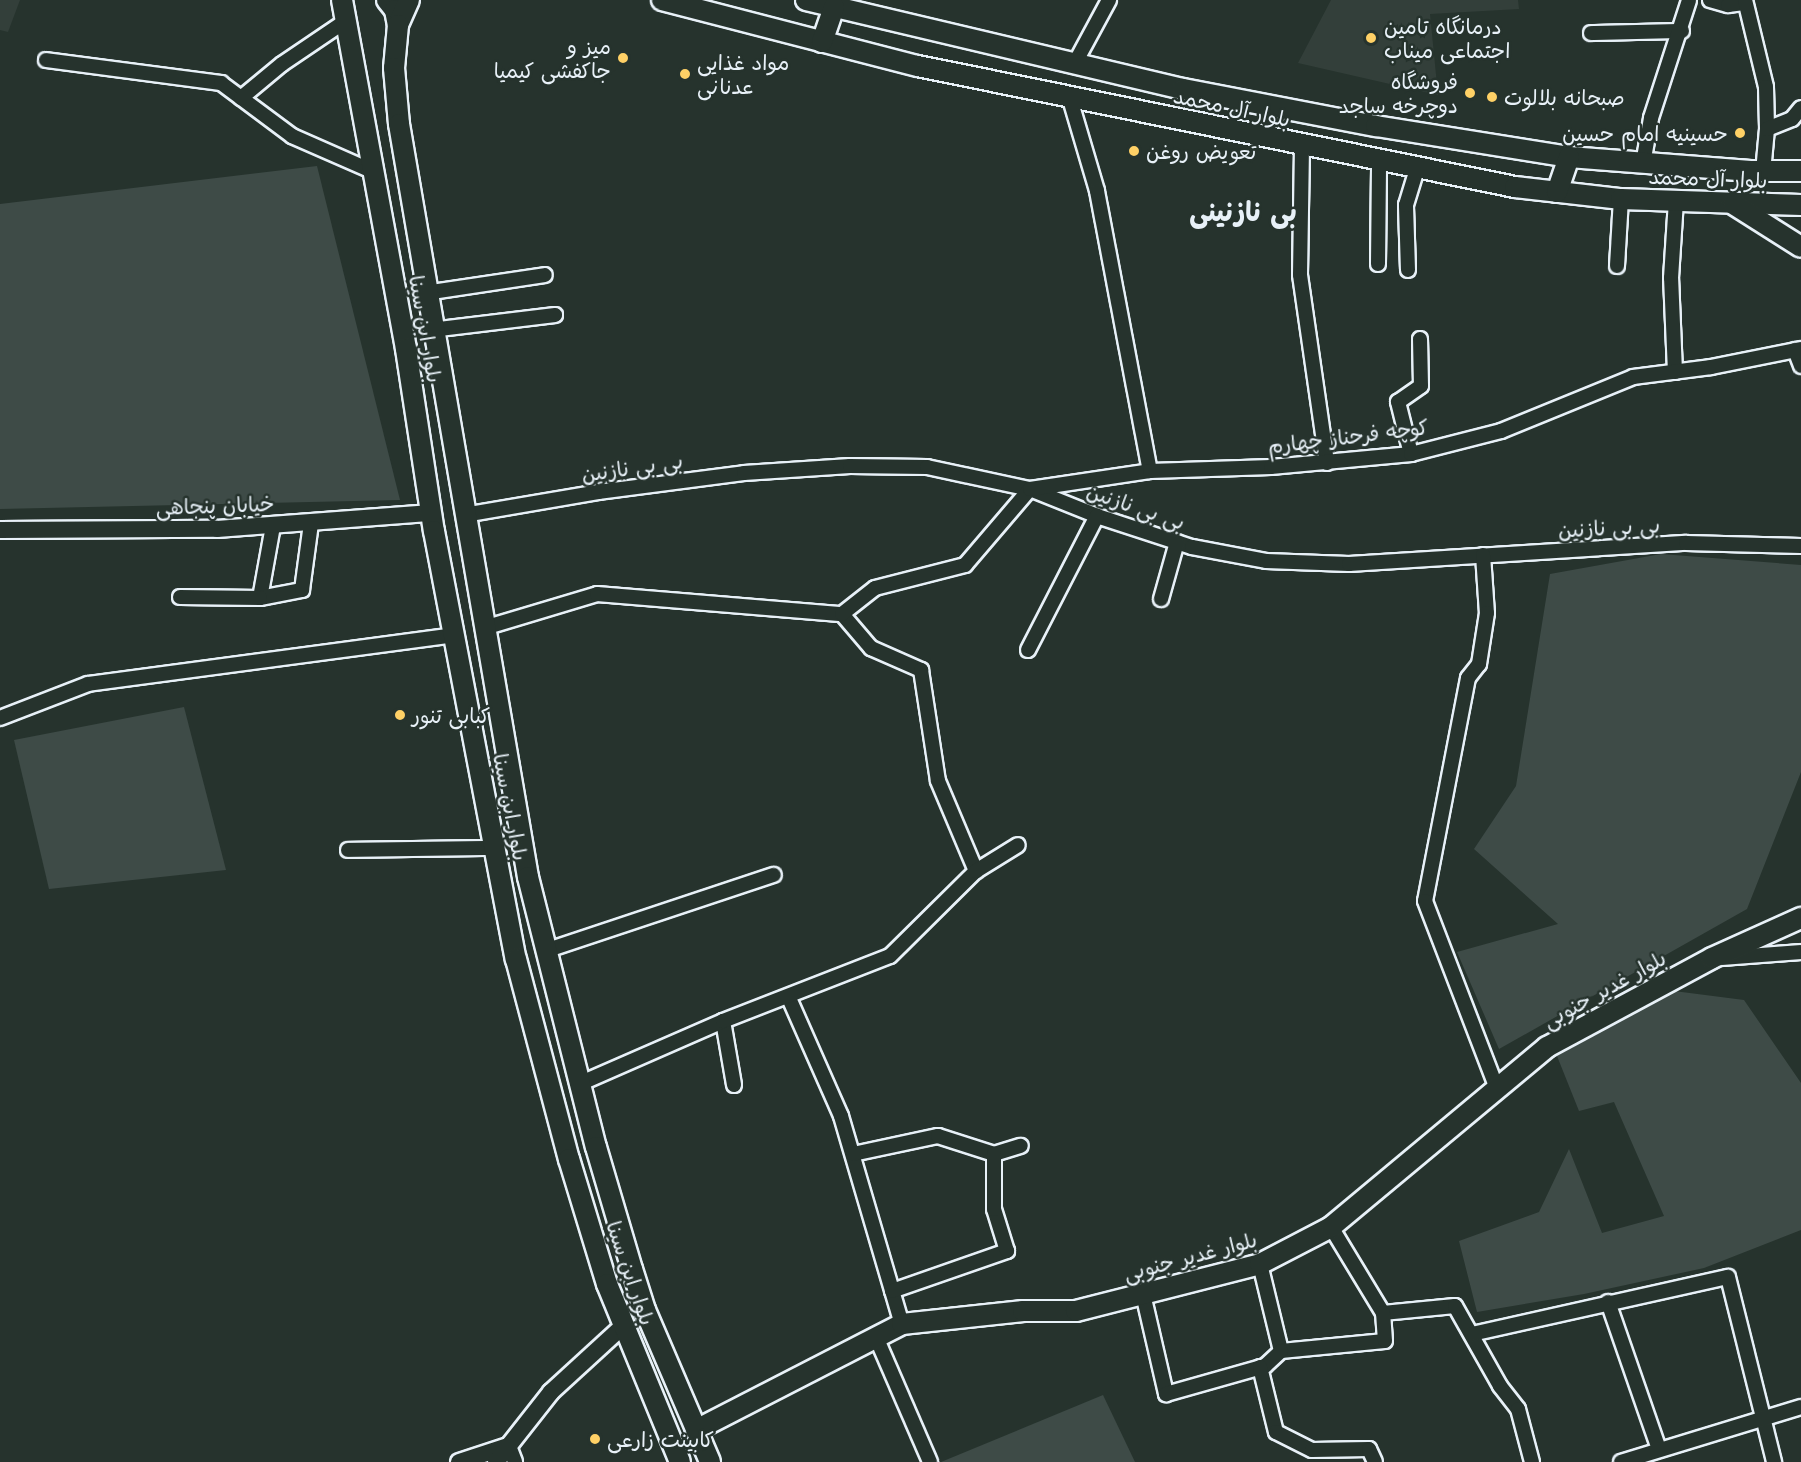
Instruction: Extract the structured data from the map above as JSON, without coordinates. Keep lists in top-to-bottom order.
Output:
{
  "streets": {
    "main road": ["بلوار آل محمد", "بلوار ابن سینا", "بلوار غدیر جنوبی"],
    "street": ["کوچه فرحناز چهارم", "بی بی نازنین", "خیابان پنجاهی"]
  },
  "crossings": [
    ["بلوار ابن سینا", "بی بی نازنین"],
    ["بلوار ابن سینا", "خیابان پنجاهی"],
    ["بلوار ابن سینا", "بلوار غدیر جنوبی"],
    ["کوچه فرحناز چهارم", "بی بی نازنین"]
  ],
  "districts": ["بی نازنینی"],
  "places": [
    "درمانگاه تامین اجتماعی میناب",
    "میز و جاکفشی کیمیا",
    "مواد غذایی عدنانی",
    "فروشگاه دوچرخه ساجد",
    "صبحانه بلالوت",
    "حسینیه امام حسین",
    "تعویض روغن",
    "کبابی تنور",
    "کابینت زارعی"
  ]
}
